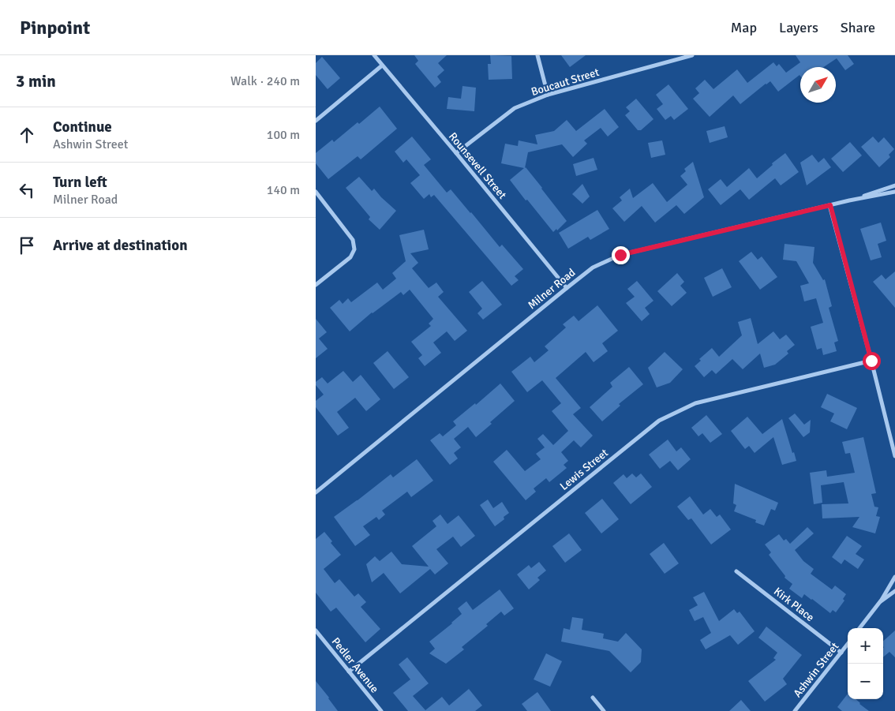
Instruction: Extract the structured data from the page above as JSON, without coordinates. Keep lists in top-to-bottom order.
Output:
{
  "streets": {
    "street": [
      "Boucaut Street",
      "Rounsevell Street",
      "Milner Road",
      "Lewis Street",
      "Kirk Place",
      "Pedler Avenue",
      "Ashwin Street"
    ]
  },
  "crossings": [
    ["Boucaut Street", "Rounsevell Street"],
    ["Rounsevell Street", "Milner Road"],
    ["Lewis Street", "Pedler Avenue"],
    ["Kirk Place", "Ashwin Street"]
  ],
  "north": "top right",
  "page": {
    "header": "Pinpoint",
    "nav": ["Map", "Layers", "Share"],
    "heading": ["3 min", "Walk · 240 m"],
    "list": [
      ["Continue", "Ashwin Street", "100 m"],
      ["Turn left", "Milner Road", "140 m"],
      "Arrive at destination"
    ],
    "map_buttons": ["+", "−"]
  }
}
